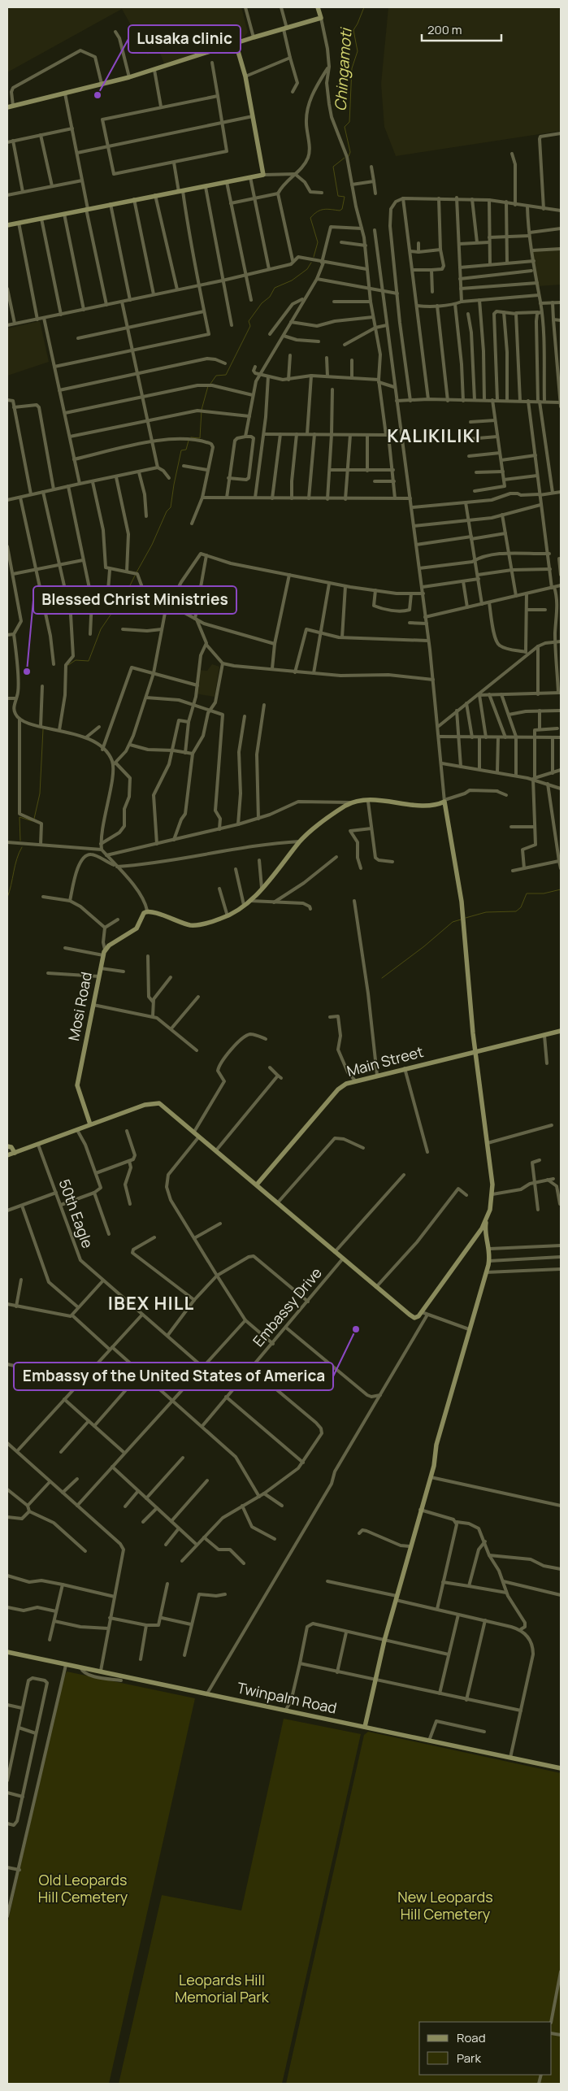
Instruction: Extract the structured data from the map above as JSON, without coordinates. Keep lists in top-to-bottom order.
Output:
{
  "streets": {
    "street": [
      "Mosi Road",
      "Main Street",
      "50th Eagle",
      "Embassy Drive",
      "Twinpalm Road"
    ]
  },
  "districts": ["KALIKILIKI", "IBEX HILL"],
  "water": ["Chingamoti"],
  "parks": ["Old Leopards Hill Cemetery", "New Leopards Hill Cemetery", "Leopards Hill Memorial Park"],
  "places": ["Lusaka clinic", "Blessed Christ Ministries", "Embassy of the United States of America"],
  "legend": ["Road", "Park"],
  "scale_bar": "200 m"
}
